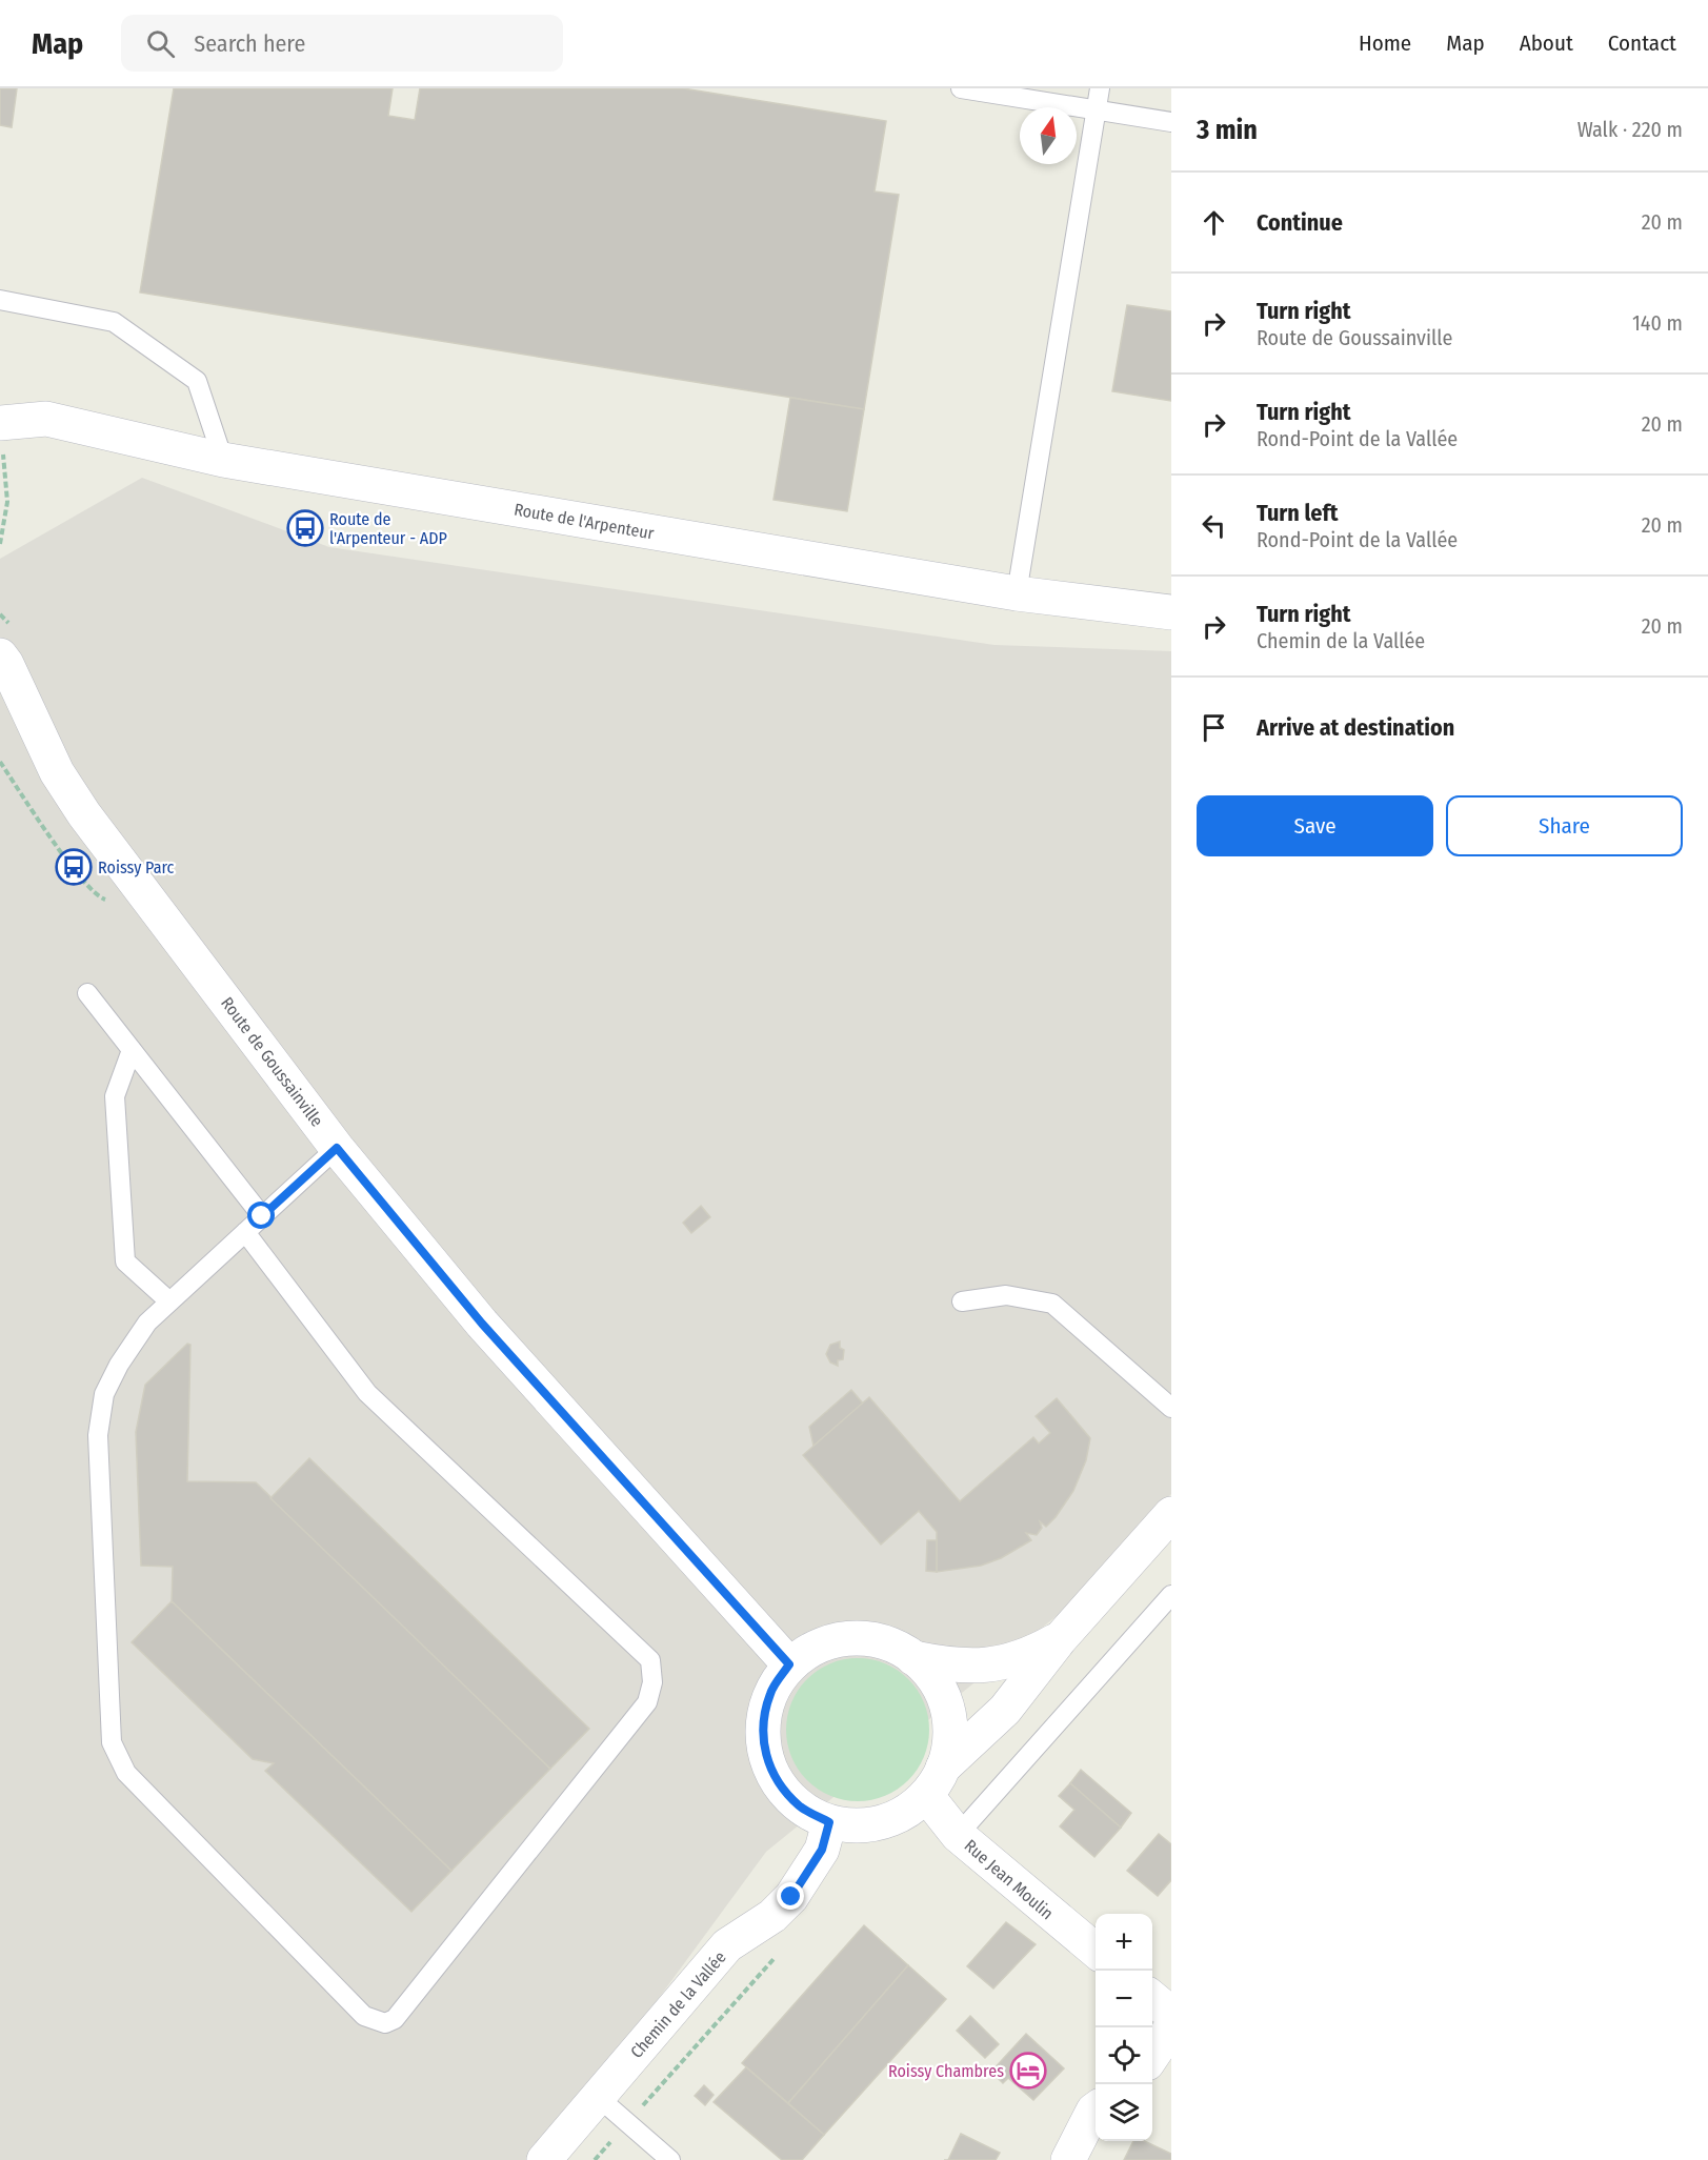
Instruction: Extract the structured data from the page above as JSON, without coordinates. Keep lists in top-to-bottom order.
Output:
{
  "streets": {
    "street": [
      "Route de l'Arpenteur",
      "Route de Goussainville",
      "Rue Jean Moulin",
      "Chemin de la Vallée"
    ]
  },
  "crossings": [
    ["Route de Goussainville", "Rue Jean Moulin"],
    ["Route de Goussainville", "Chemin de la Vallée"],
    ["Rue Jean Moulin", "Chemin de la Vallée"]
  ],
  "places": {
    "bus stop": ["Route de l'Arpenteur - ADP", "Roissy Parc"],
    "hotel": ["Roissy Chambres"]
  },
  "north": "top",
  "page": {
    "header": "Map",
    "search": "Search here",
    "nav": [
      "Home",
      "Map",
      "About",
      "Contact"
    ],
    "heading": ["3 min", "Walk · 220 m"],
    "list": [
      ["Continue", "20 m"],
      ["Turn right", "Route de Goussainville", "140 m"],
      ["Turn right", "Rond-Point de la Vallée", "20 m"],
      ["Turn left", "Rond-Point de la Vallée", "20 m"],
      ["Turn right", "Chemin de la Vallée", "20 m"],
      "Arrive at destination"
    ],
    "buttons": ["Save", "Share"],
    "map_buttons": ["+", "−"]
  }
}
